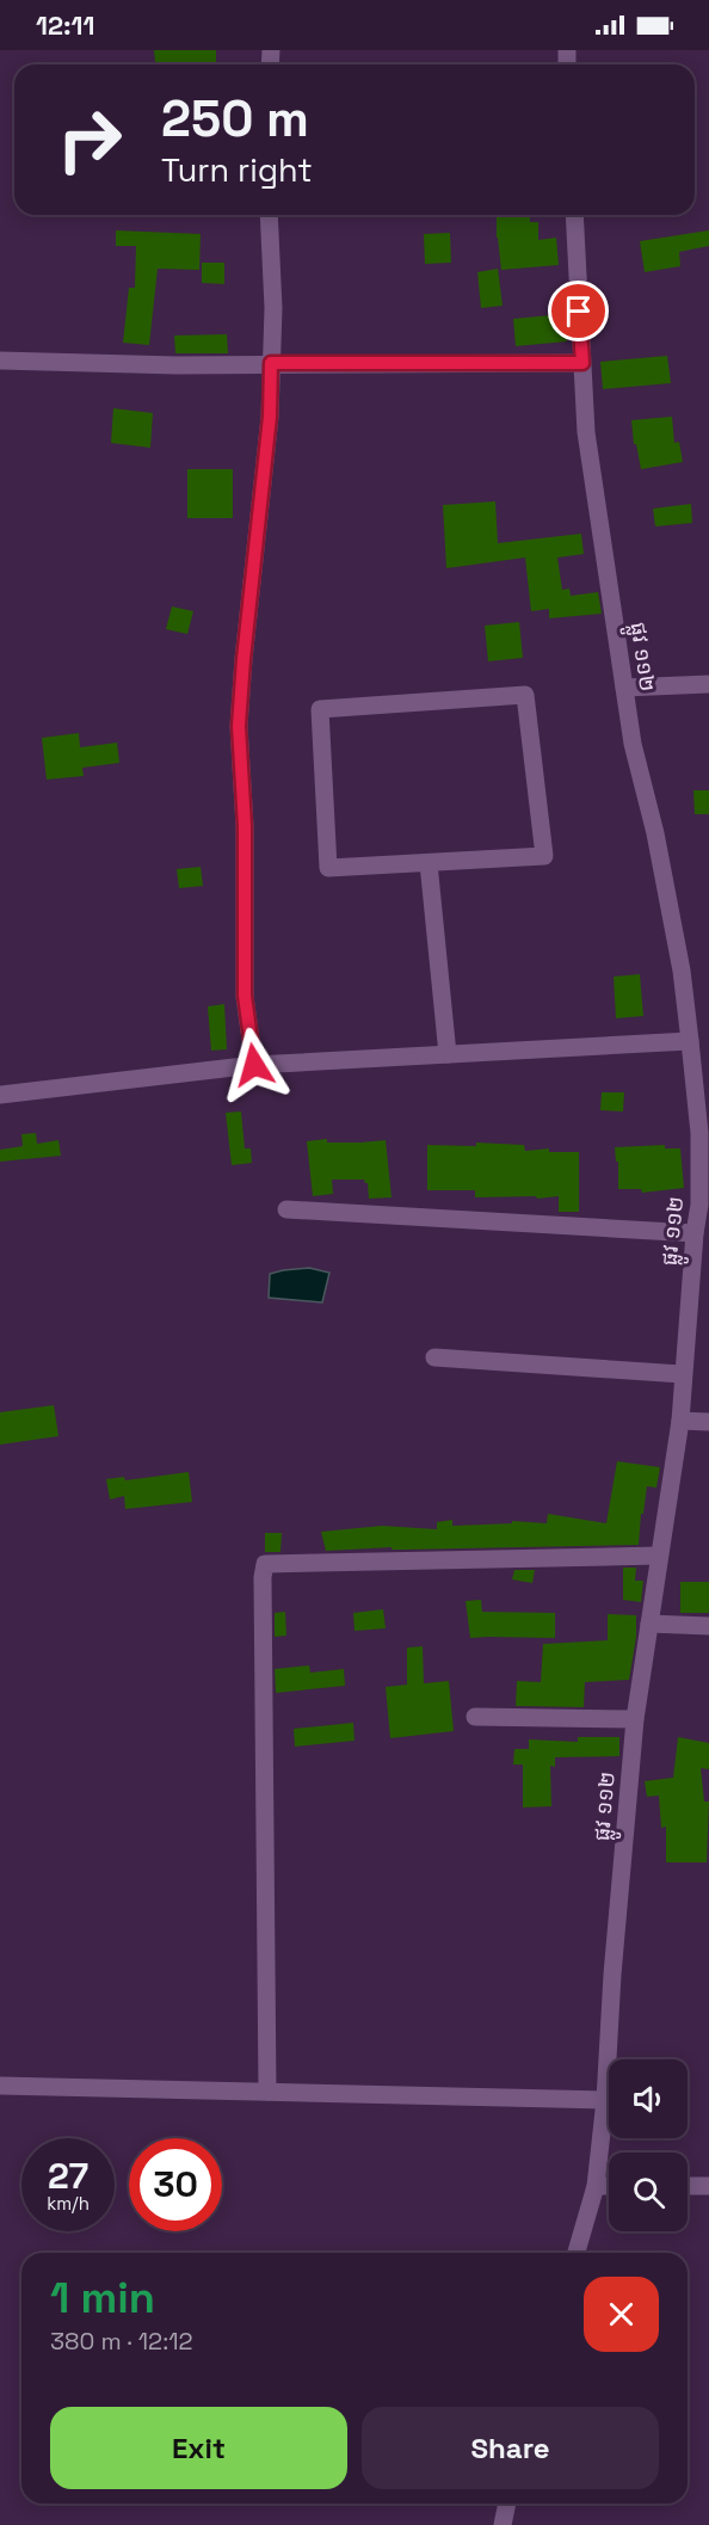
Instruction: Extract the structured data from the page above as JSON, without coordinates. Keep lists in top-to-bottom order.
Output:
{
  "streets": {
    "street": ["ផ្លូវ ១១២"]
  },
  "page": {
    "status": "12:11",
    "turn": ["250 m", "Turn right"],
    "speed": "27 km/h",
    "limit": "30",
    "heading": ["1 min", "380 m · 12:12"],
    "buttons": ["Exit", "Share"]
  }
}
